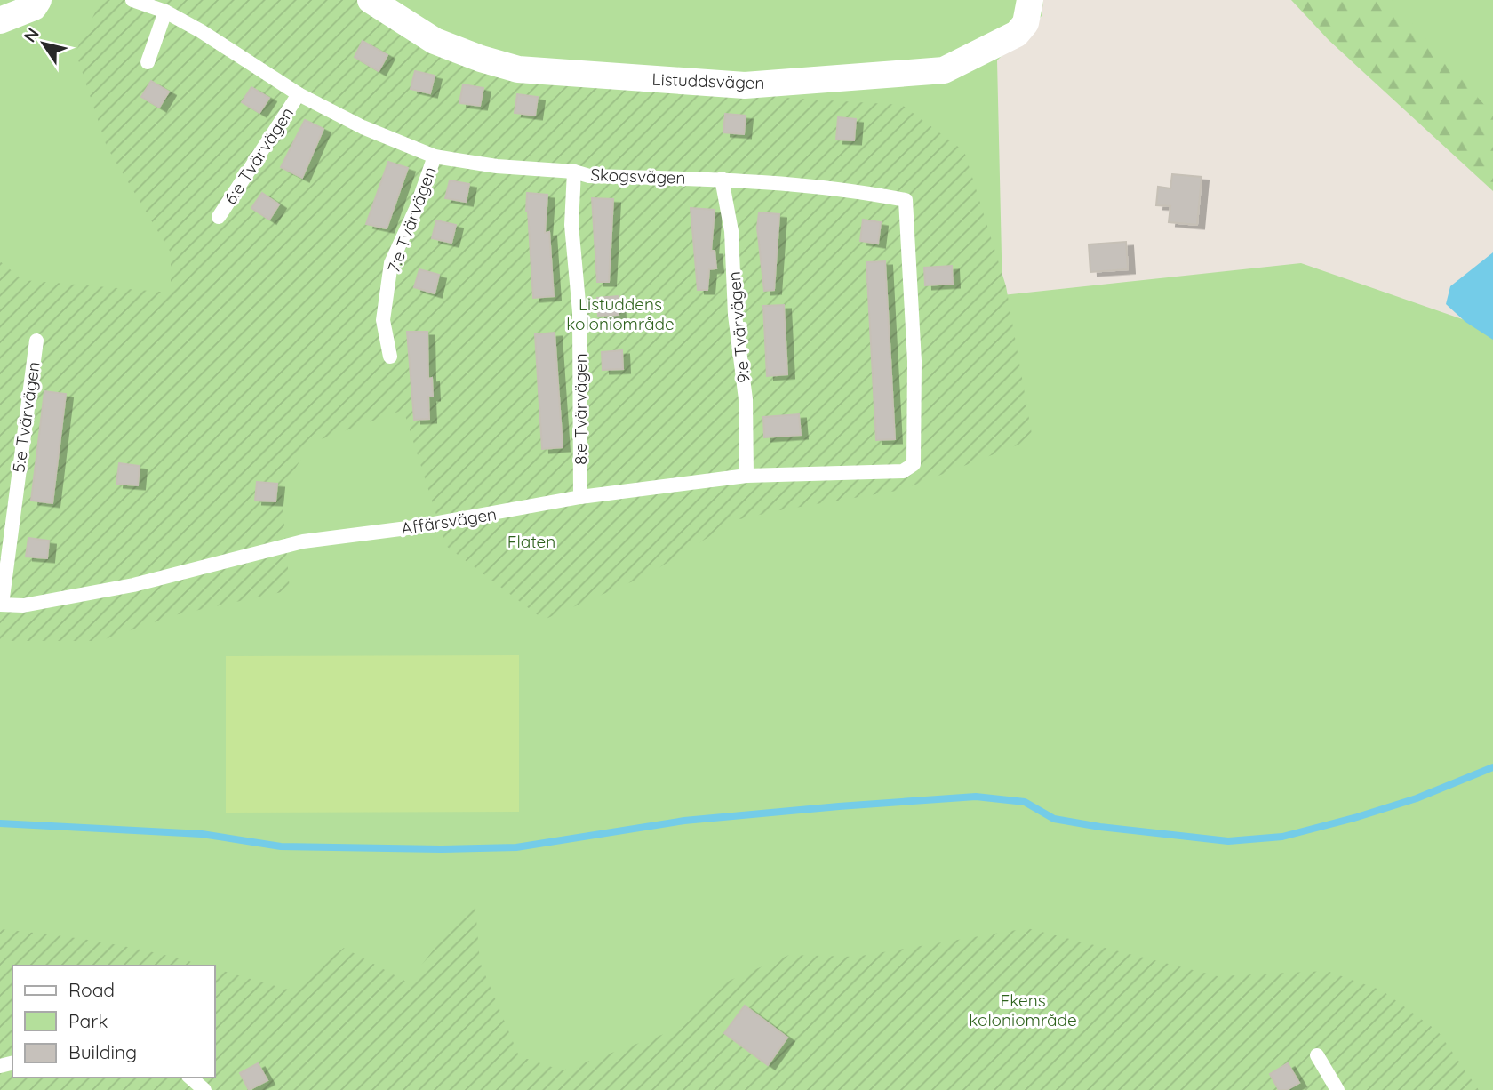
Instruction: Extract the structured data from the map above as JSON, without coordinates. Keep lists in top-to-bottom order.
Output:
{
  "streets": {
    "street": ["Listuddsvägen"],
    "lane": [
      "6:e Tvärvägen",
      "Skogsvägen",
      "7:e Tvärvägen",
      "9:e Tvärvägen",
      "8:e Tvärvägen",
      "5:e Tvärvägen",
      "Affärsvägen"
    ]
  },
  "crossings": [
    ["6:e Tvärvägen", "Skogsvägen"],
    ["Skogsvägen", "7:e Tvärvägen"],
    ["Skogsvägen", "9:e Tvärvägen"],
    ["Skogsvägen", "8:e Tvärvägen"],
    ["Skogsvägen", "Affärsvägen"],
    ["9:e Tvärvägen", "Affärsvägen"],
    ["8:e Tvärvägen", "Affärsvägen"],
    ["5:e Tvärvägen", "Affärsvägen"]
  ],
  "parks": ["Listuddens koloniområde", "Flaten", "Ekens koloniområde"],
  "legend": ["Road", "Park", "Building"],
  "north": "top left"
}
